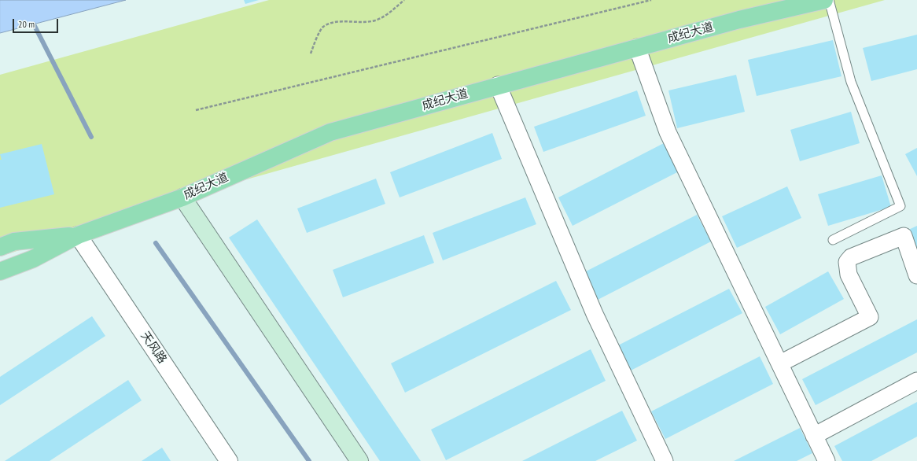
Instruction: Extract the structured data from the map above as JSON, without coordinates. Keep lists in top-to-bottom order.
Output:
{
  "streets": {
    "main road": ["成纪大道"],
    "street": ["天风路"]
  },
  "crossings": [
    ["成纪大道", "天风路"]
  ],
  "scale_bar": "20 m"
}
